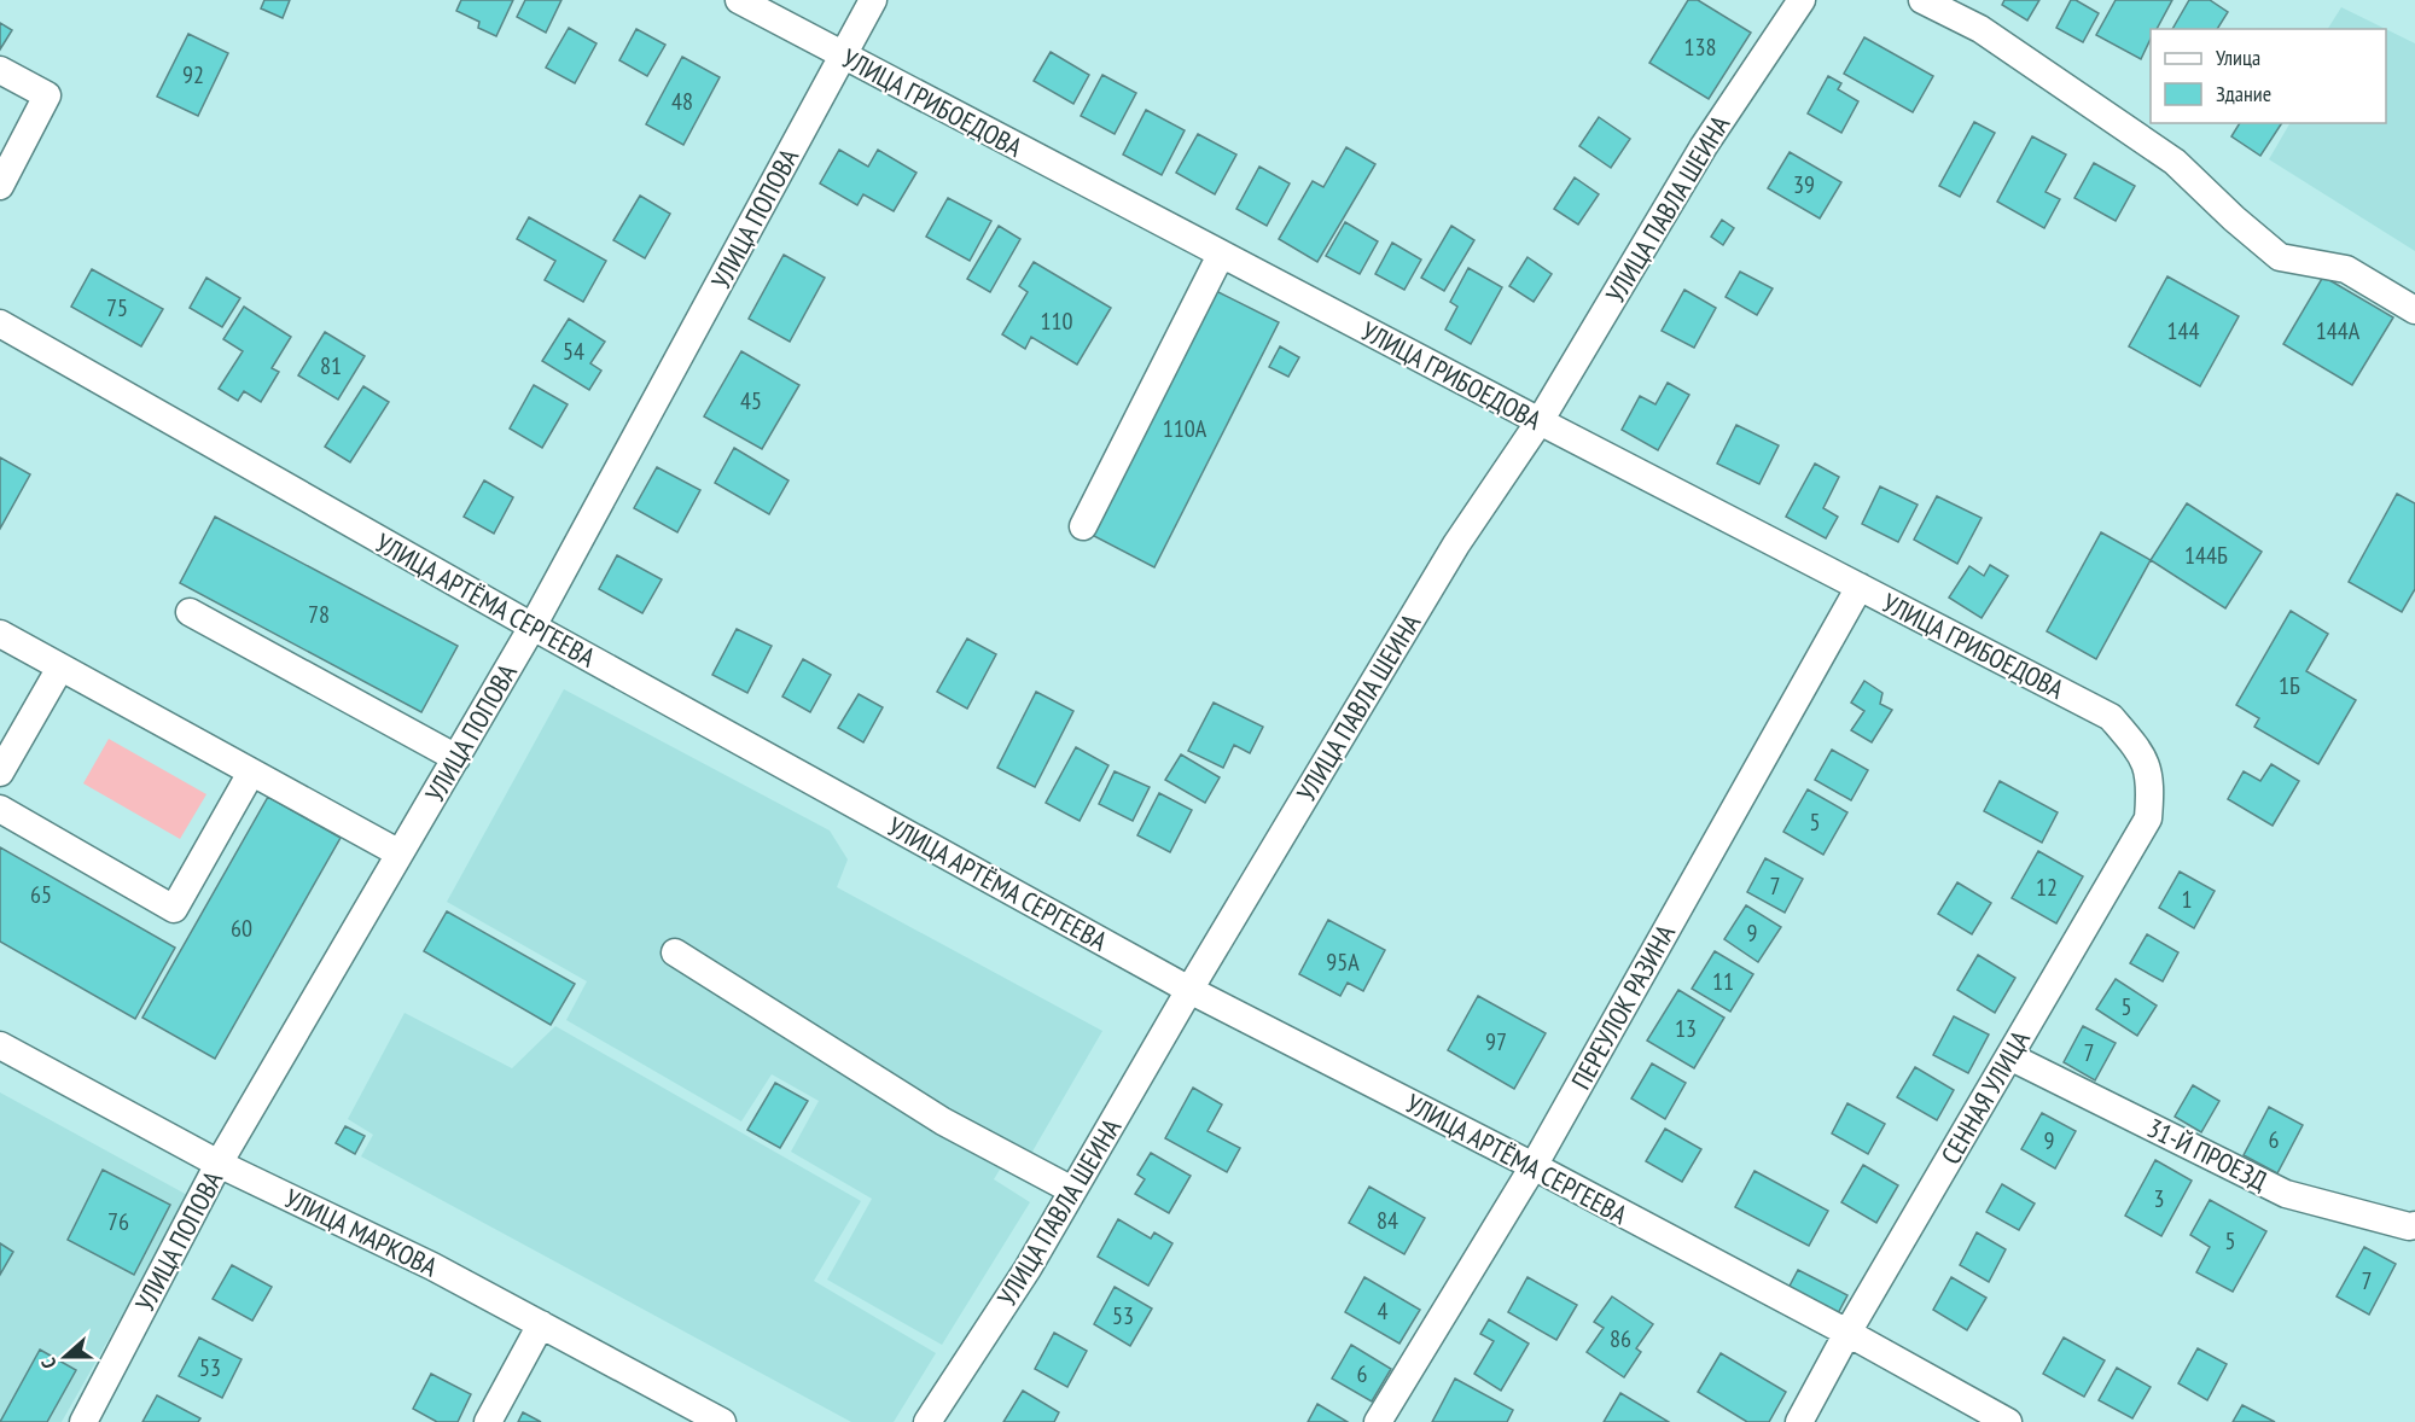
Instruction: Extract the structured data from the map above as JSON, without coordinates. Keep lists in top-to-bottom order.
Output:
{
  "streets": {
    "street": [
      "УЛИЦА ГРИБОЕДОВА",
      "УЛИЦА ПАВЛА ШЕИНА",
      "УЛИЦА ПОПОВА",
      "УЛИЦА АРТЁМА СЕРГЕЕВА",
      "ПЕРЕУЛОК РАЗИНА",
      "СЕННАЯ УЛИЦА",
      "31-Й ПРОЕЗД",
      "УЛИЦА МАРКОВА"
    ]
  },
  "crossings": [
    ["УЛИЦА ГРИБОЕДОВА", "УЛИЦА ПАВЛА ШЕИНА"],
    ["УЛИЦА ГРИБОЕДОВА", "УЛИЦА ПОПОВА"],
    ["УЛИЦА ГРИБОЕДОВА", "ПЕРЕУЛОК РАЗИНА"],
    ["УЛИЦА ГРИБОЕДОВА", "СЕННАЯ УЛИЦА"],
    ["УЛИЦА ПАВЛА ШЕИНА", "УЛИЦА АРТЁМА СЕРГЕЕВА"],
    ["УЛИЦА ПОПОВА", "УЛИЦА АРТЁМА СЕРГЕЕВА"],
    ["УЛИЦА ПОПОВА", "УЛИЦА МАРКОВА"],
    ["УЛИЦА АРТЁМА СЕРГЕЕВА", "ПЕРЕУЛОК РАЗИНА"],
    ["УЛИЦА АРТЁМА СЕРГЕЕВА", "СЕННАЯ УЛИЦА"],
    ["СЕННАЯ УЛИЦА", "31-Й ПРОЕЗД"]
  ],
  "house_numbers": [
    "138",
    "92",
    "48",
    "39",
    "75",
    "110",
    "144",
    "144А",
    "54",
    "81",
    "45",
    "110А",
    "144Б",
    "78",
    "1Б",
    "5",
    "7",
    "12",
    "65",
    "1",
    "60",
    "9",
    "95А",
    "11",
    "5",
    "13",
    "97",
    "7",
    "6",
    "9",
    "3",
    "84",
    "76",
    "5",
    "7",
    "4",
    "53",
    "86",
    "53",
    "6"
  ],
  "legend": ["Улица", "Здание"],
  "north": "left"
}
